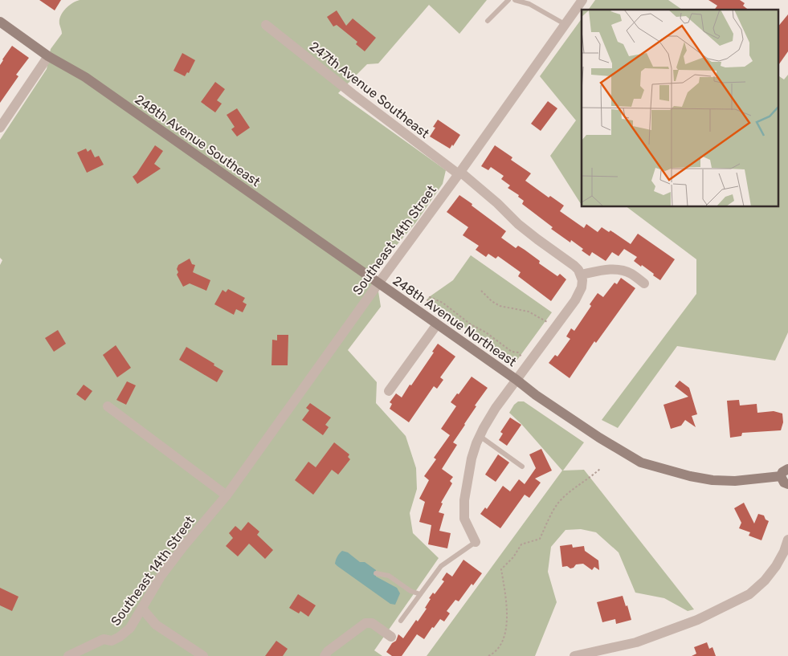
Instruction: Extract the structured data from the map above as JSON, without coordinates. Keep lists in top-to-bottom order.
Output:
{
  "streets": {
    "street": [
      "247th Avenue Southeast",
      "248th Avenue Southeast",
      "Southeast 14th Street",
      "248th Avenue Northeast"
    ]
  },
  "crossings": [
    ["247th Avenue Southeast", "Southeast 14th Street"],
    ["248th Avenue Southeast", "Southeast 14th Street"],
    ["248th Avenue Southeast", "248th Avenue Northeast"],
    ["Southeast 14th Street", "248th Avenue Northeast"]
  ]
}
